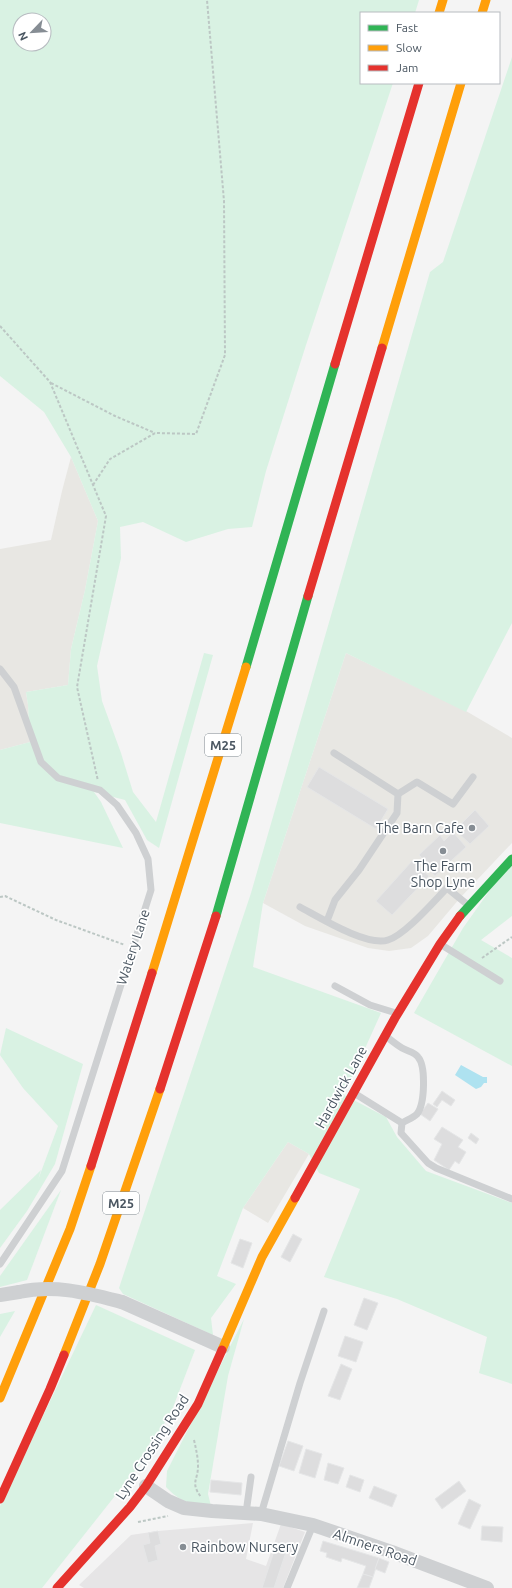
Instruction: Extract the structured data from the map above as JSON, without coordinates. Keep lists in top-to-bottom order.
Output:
{
  "streets": {
    "main road": ["M25", "Hardwick Lane", "Lyne Crossing Road"],
    "street": ["Almners Road"],
    "lane": ["Watery Lane"]
  },
  "crossings": [
    ["Hardwick Lane", "Lyne Crossing Road"],
    ["Lyne Crossing Road", "Almners Road"]
  ],
  "places": ["The Barn Cafe", "The Farm Shop Lyne", "Rainbow Nursery"],
  "legend": ["Fast", "Slow", "Jam"],
  "north": "bottom left"
}
